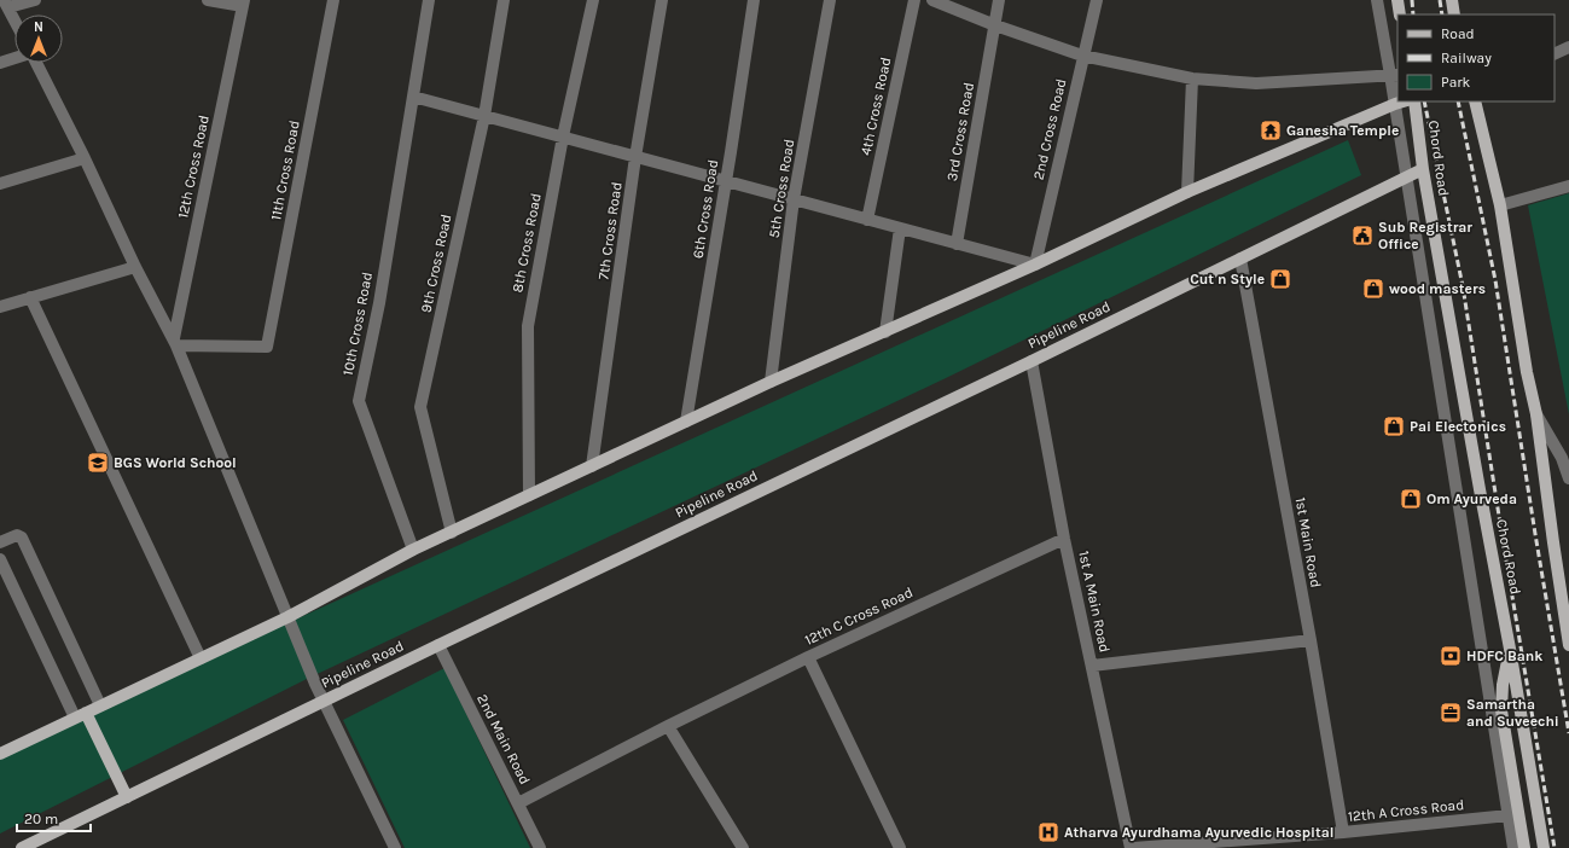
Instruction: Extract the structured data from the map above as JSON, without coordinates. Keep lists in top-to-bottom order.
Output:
{
  "streets": {
    "main road": ["Chord Road", "Pipeline Road"],
    "street": [
      "4th Cross Road",
      "2nd Cross Road",
      "3rd Cross Road",
      "12th Cross Road",
      "11th Cross Road",
      "5th Cross Road",
      "6th Cross Road",
      "7th Cross Road",
      "8th Cross Road",
      "9th Cross Road",
      "10th Cross Road",
      "1st Main Road",
      "1st A Main Road",
      "12th C Cross Road",
      "2nd Main Road",
      "12th A Cross Road"
    ]
  },
  "crossings": [
    ["Chord Road", "Pipeline Road"],
    ["12th Cross Road", "11th Cross Road"],
    ["Pipeline Road", "1st Main Road"],
    ["Pipeline Road", "1st A Main Road"],
    ["Pipeline Road", "2nd Main Road"],
    ["1st Main Road", "12th A Cross Road"],
    ["1st A Main Road", "12th C Cross Road"],
    ["1st A Main Road", "12th A Cross Road"],
    ["12th C Cross Road", "2nd Main Road"]
  ],
  "places": {
    "temple": ["Ganesha Temple"],
    "public building": ["Sub Registrar Office"],
    "shop": [
      "Cut n Style",
      "wood masters",
      "Pai Electonics",
      "Om Ayurveda"
    ],
    "school or university": ["BGS World School"],
    "bank": ["HDFC Bank"],
    "office": ["Samartha and Suveechi"],
    "hospital": ["Atharva Ayurdhama Ayurvedic Hospital"]
  },
  "legend": ["Road", "Railway", "Park"],
  "scale_bar": "20 m",
  "north": "top"
}
